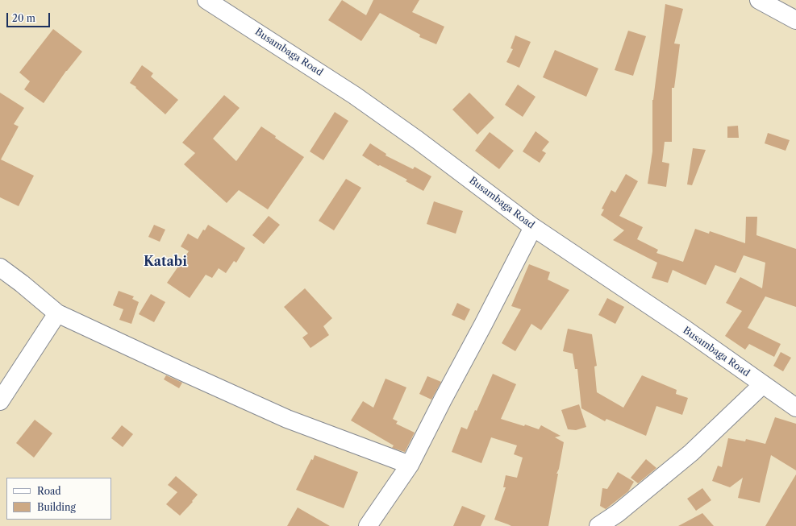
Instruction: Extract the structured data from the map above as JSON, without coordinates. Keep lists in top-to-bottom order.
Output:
{
  "streets": {
    "street": ["Busambaga Road"]
  },
  "districts": ["Katabi"],
  "legend": ["Road", "Building"],
  "scale_bar": "20 m"
}
